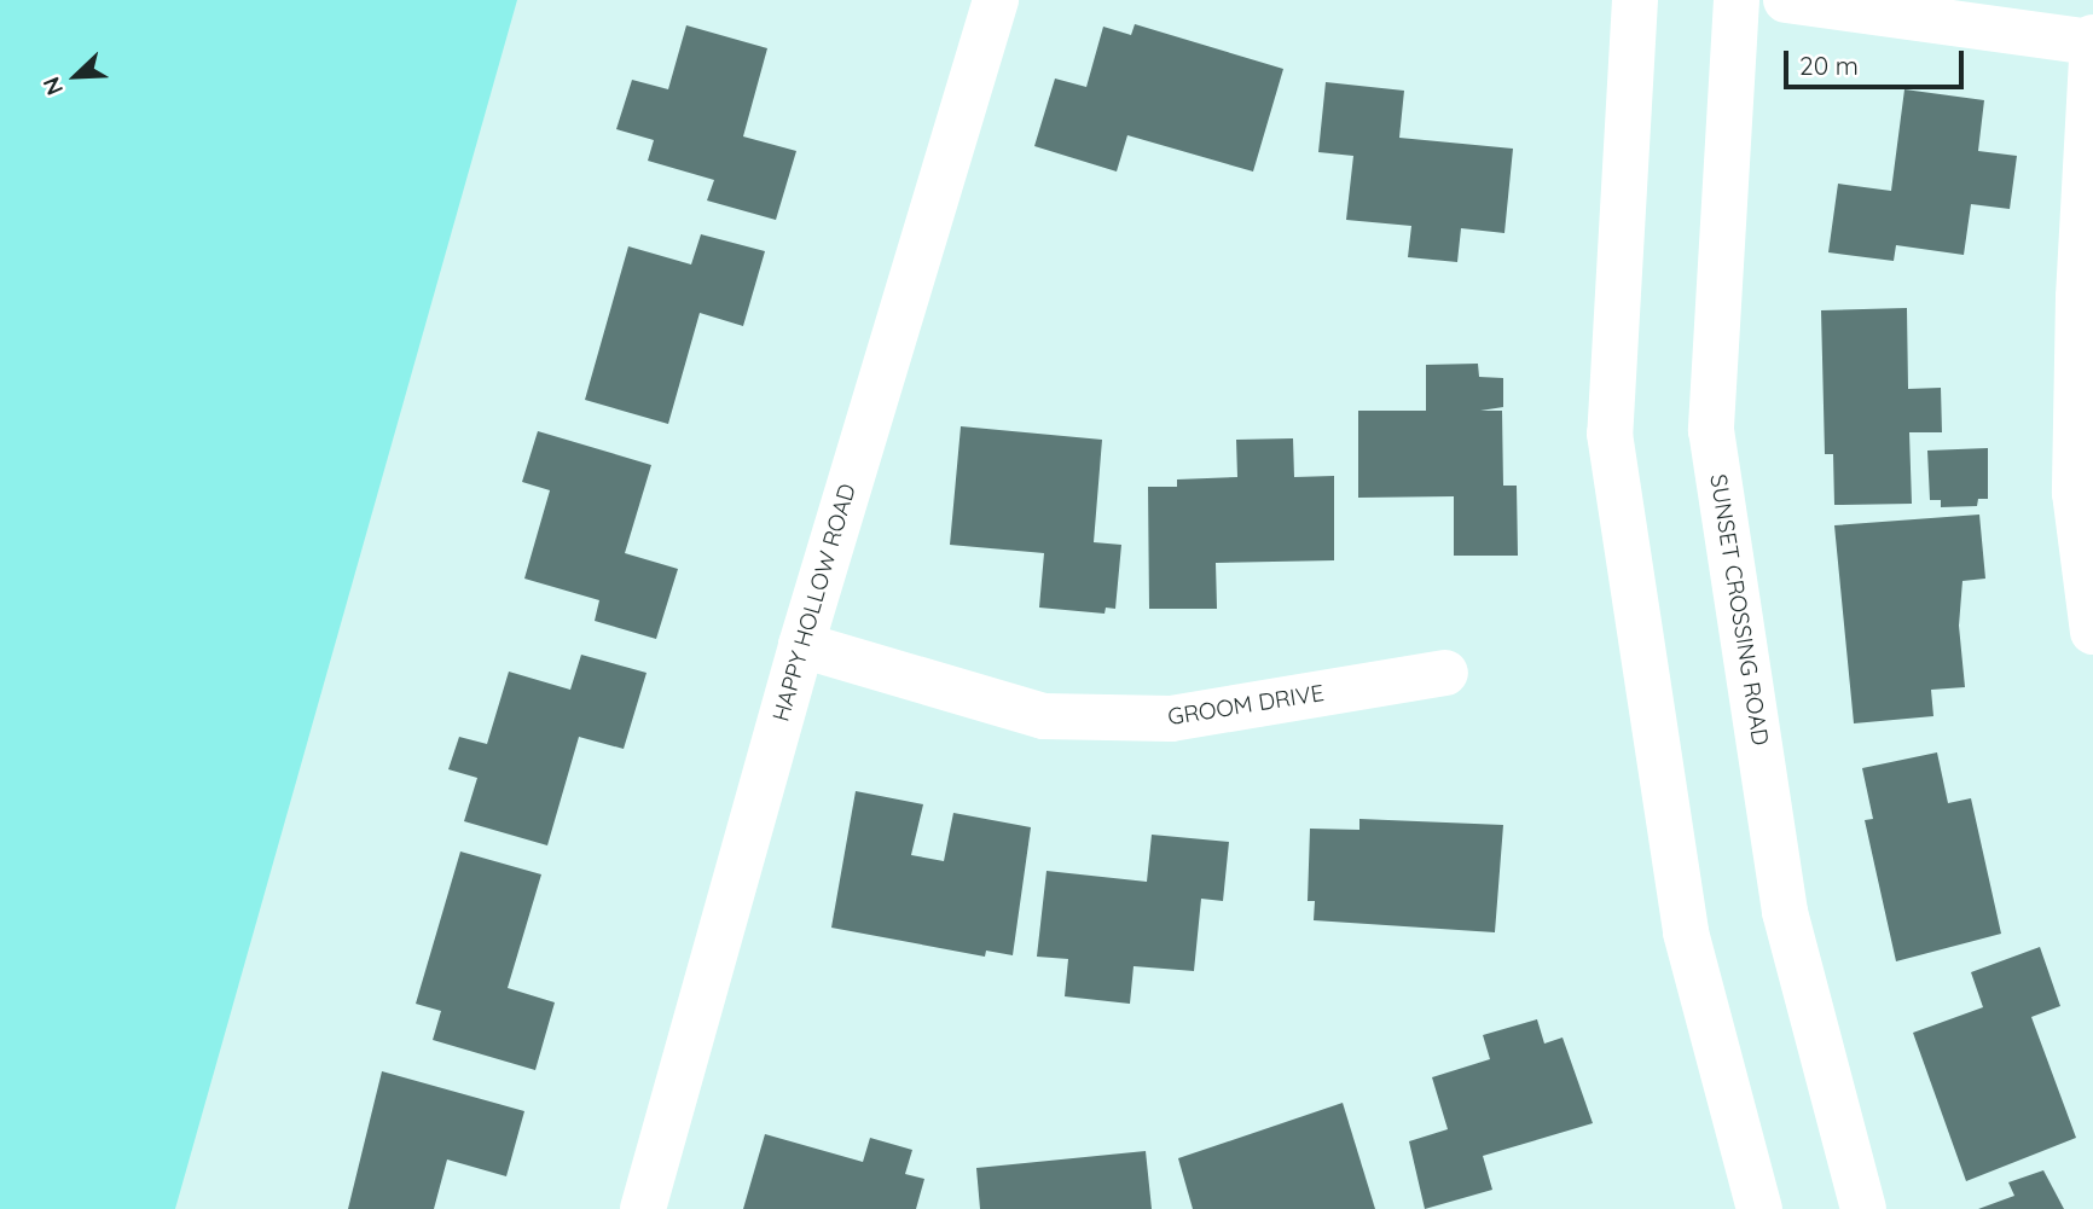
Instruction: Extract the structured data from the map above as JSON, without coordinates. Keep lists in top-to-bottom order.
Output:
{
  "streets": {
    "street": ["HAPPY HOLLOW ROAD", "SUNSET CROSSING ROAD", "GROOM DRIVE"]
  },
  "crossings": [
    ["HAPPY HOLLOW ROAD", "GROOM DRIVE"]
  ],
  "scale_bar": "20 m",
  "north": "bottom left"
}
